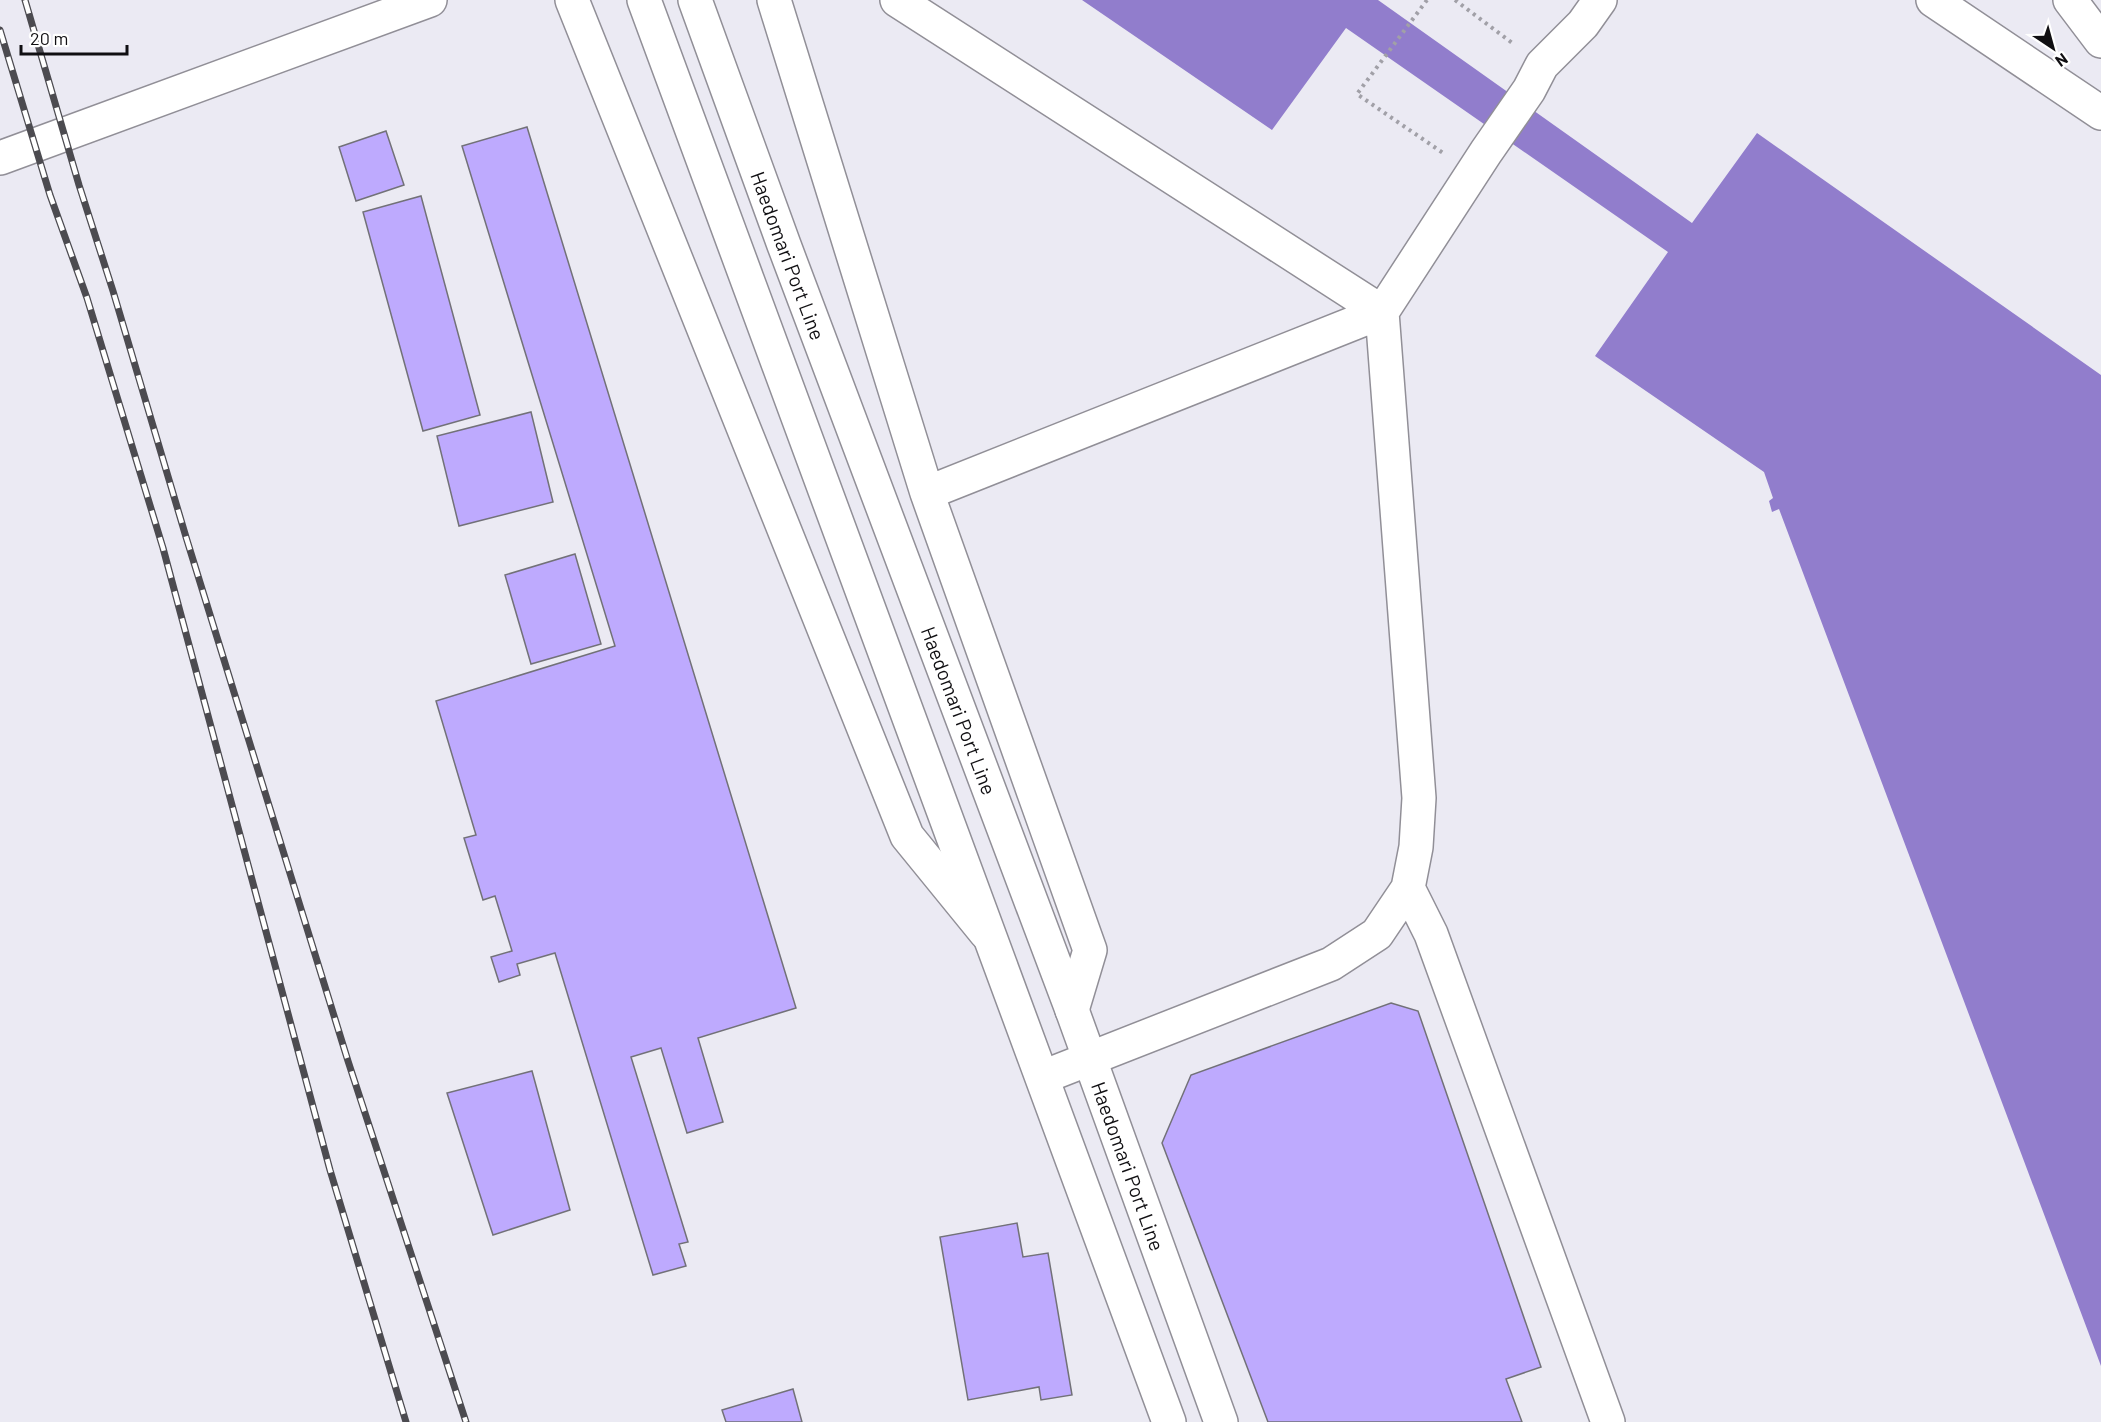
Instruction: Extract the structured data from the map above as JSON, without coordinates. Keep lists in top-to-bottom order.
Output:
{
  "streets": {
    "street": ["Haedomari Port Line"]
  },
  "scale_bar": "20 m",
  "north": "bottom right"
}
